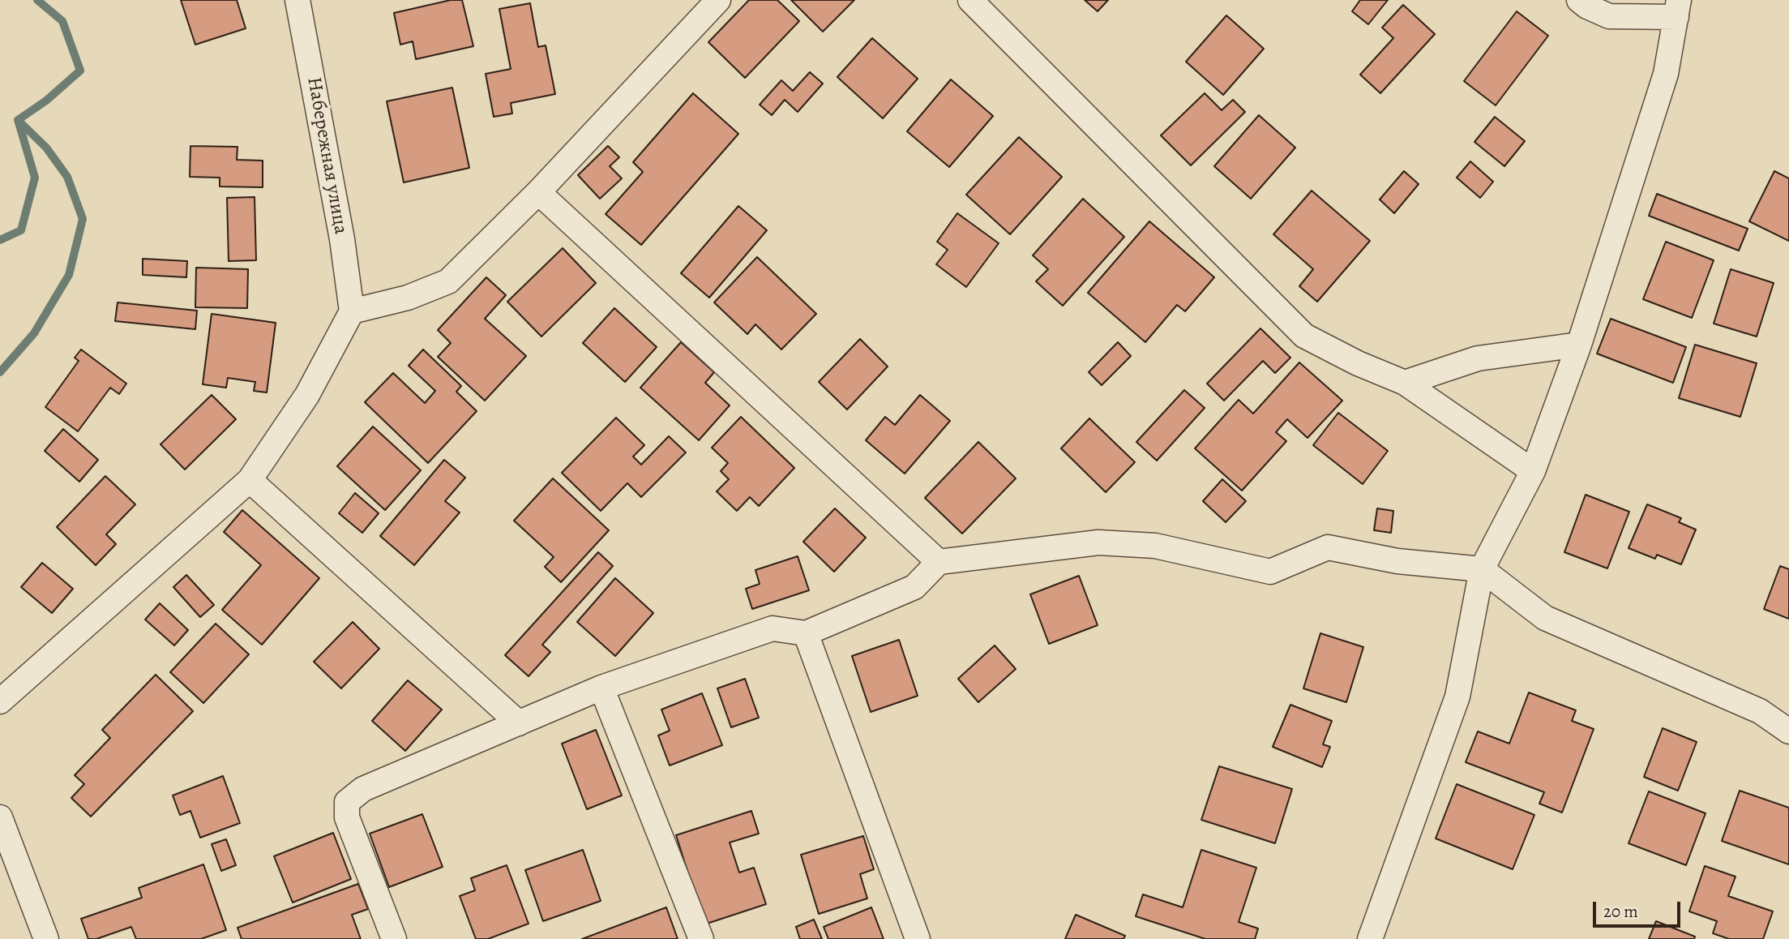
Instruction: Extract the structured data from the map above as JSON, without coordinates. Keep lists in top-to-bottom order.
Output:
{
  "streets": {
    "street": ["Набережная улица"]
  },
  "scale_bar": "20 m"
}
